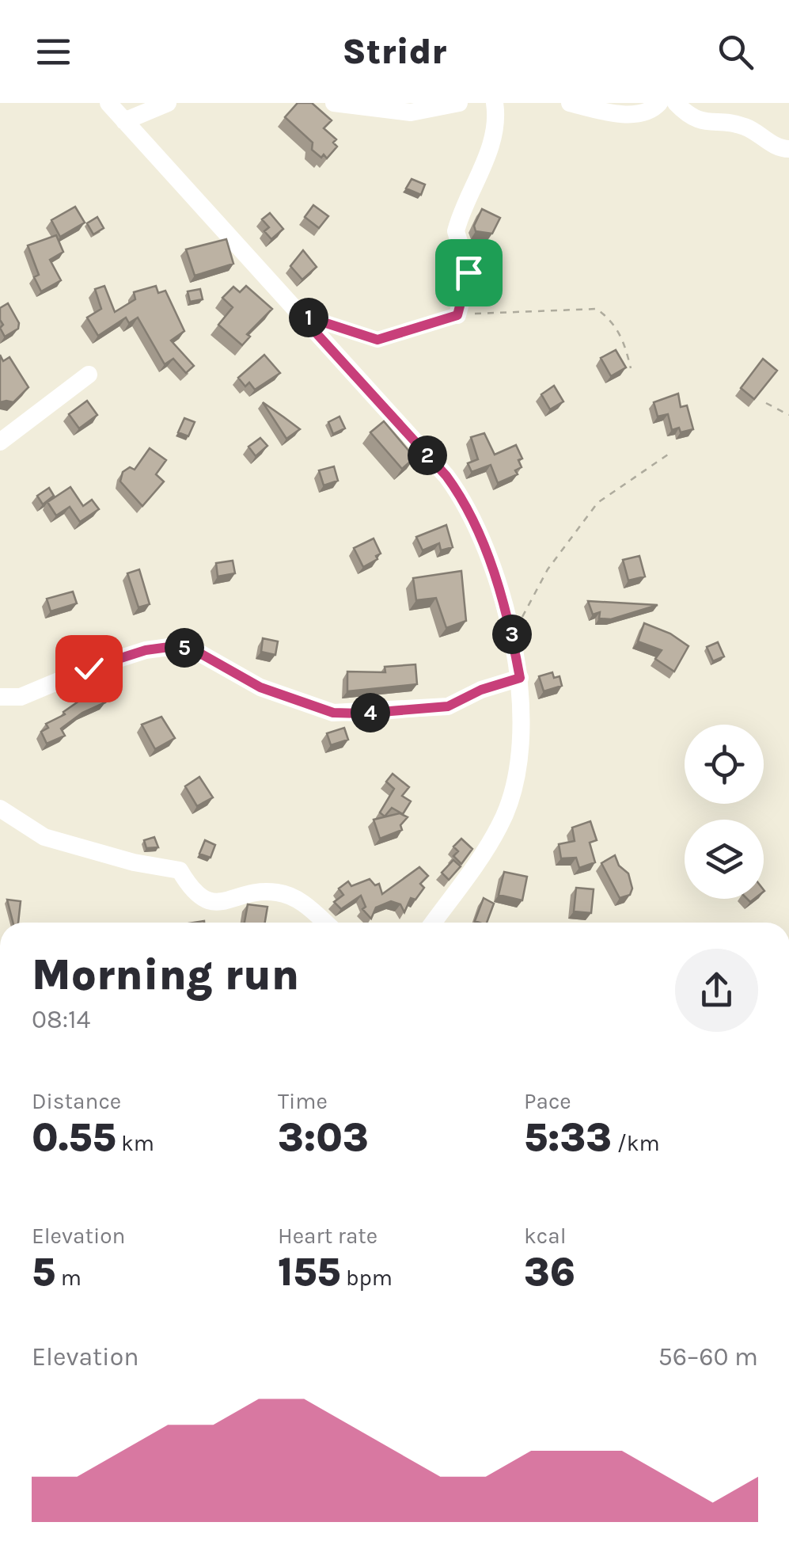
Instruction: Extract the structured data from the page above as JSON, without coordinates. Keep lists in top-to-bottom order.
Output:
{
  "page": {
    "header": "Stridr",
    "pins": [
      "1",
      "2",
      "3",
      "5",
      "4"
    ],
    "heading": ["Morning run", "08:14"],
    "stats": [
      ["Distance", "0.55 km"],
      ["Time", "3:03"],
      ["Pace", "5:33 /km"],
      ["Elevation", "5 m"],
      ["Heart rate", "155 bpm"],
      ["kcal", "36"]
    ],
    "chart": ["Elevation", "56–60 m"]
  }
}
